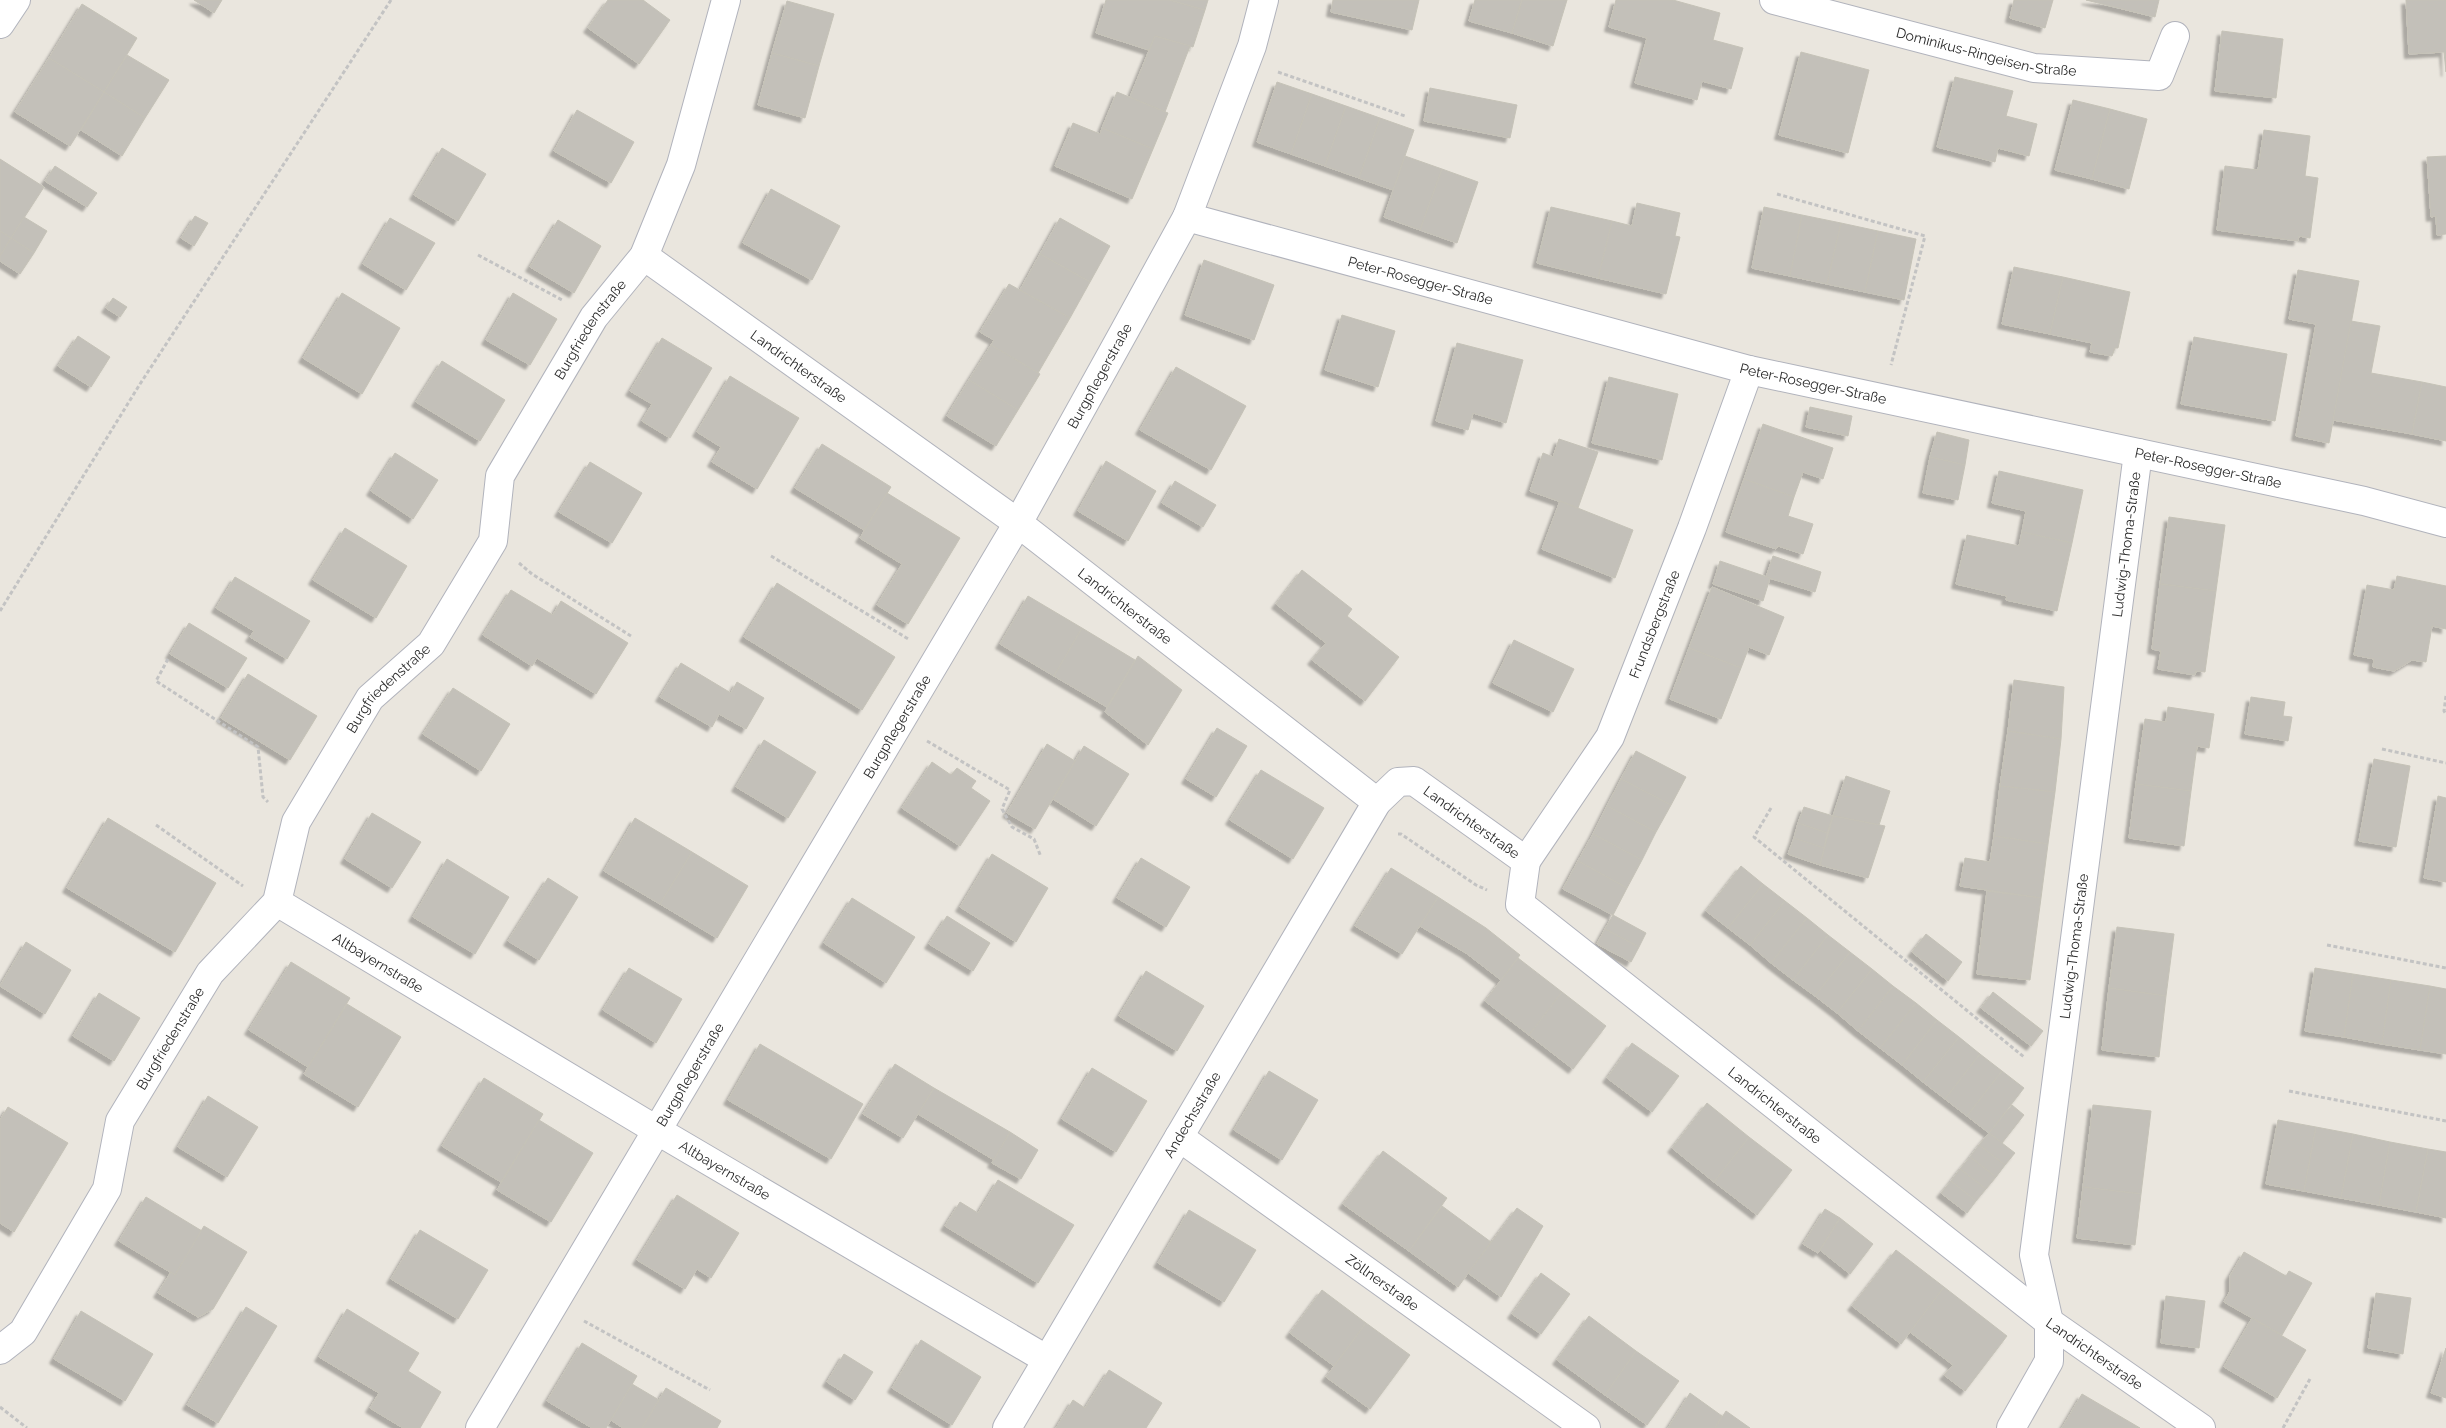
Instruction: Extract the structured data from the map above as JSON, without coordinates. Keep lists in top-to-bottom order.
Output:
{
  "streets": {
    "street": [
      "Dominikus-Ringeisen-Straße",
      "Peter-Rosegger-Straße",
      "Burgfriedenstraße",
      "Landrichterstraße",
      "Burgpflegerstraße",
      "Ludwig-Thoma-Straße",
      "Frundsbergstraße",
      "Altbayernstraße",
      "Andechsstraße",
      "Zöllnerstraße"
    ]
  },
  "crossings": [
    ["Peter-Rosegger-Straße", "Burgpflegerstraße"],
    ["Peter-Rosegger-Straße", "Ludwig-Thoma-Straße"],
    ["Peter-Rosegger-Straße", "Frundsbergstraße"],
    ["Burgfriedenstraße", "Landrichterstraße"],
    ["Burgfriedenstraße", "Altbayernstraße"],
    ["Landrichterstraße", "Burgpflegerstraße"],
    ["Landrichterstraße", "Ludwig-Thoma-Straße"],
    ["Landrichterstraße", "Frundsbergstraße"],
    ["Landrichterstraße", "Andechsstraße"],
    ["Burgpflegerstraße", "Altbayernstraße"],
    ["Altbayernstraße", "Andechsstraße"],
    ["Andechsstraße", "Zöllnerstraße"]
  ]
}
